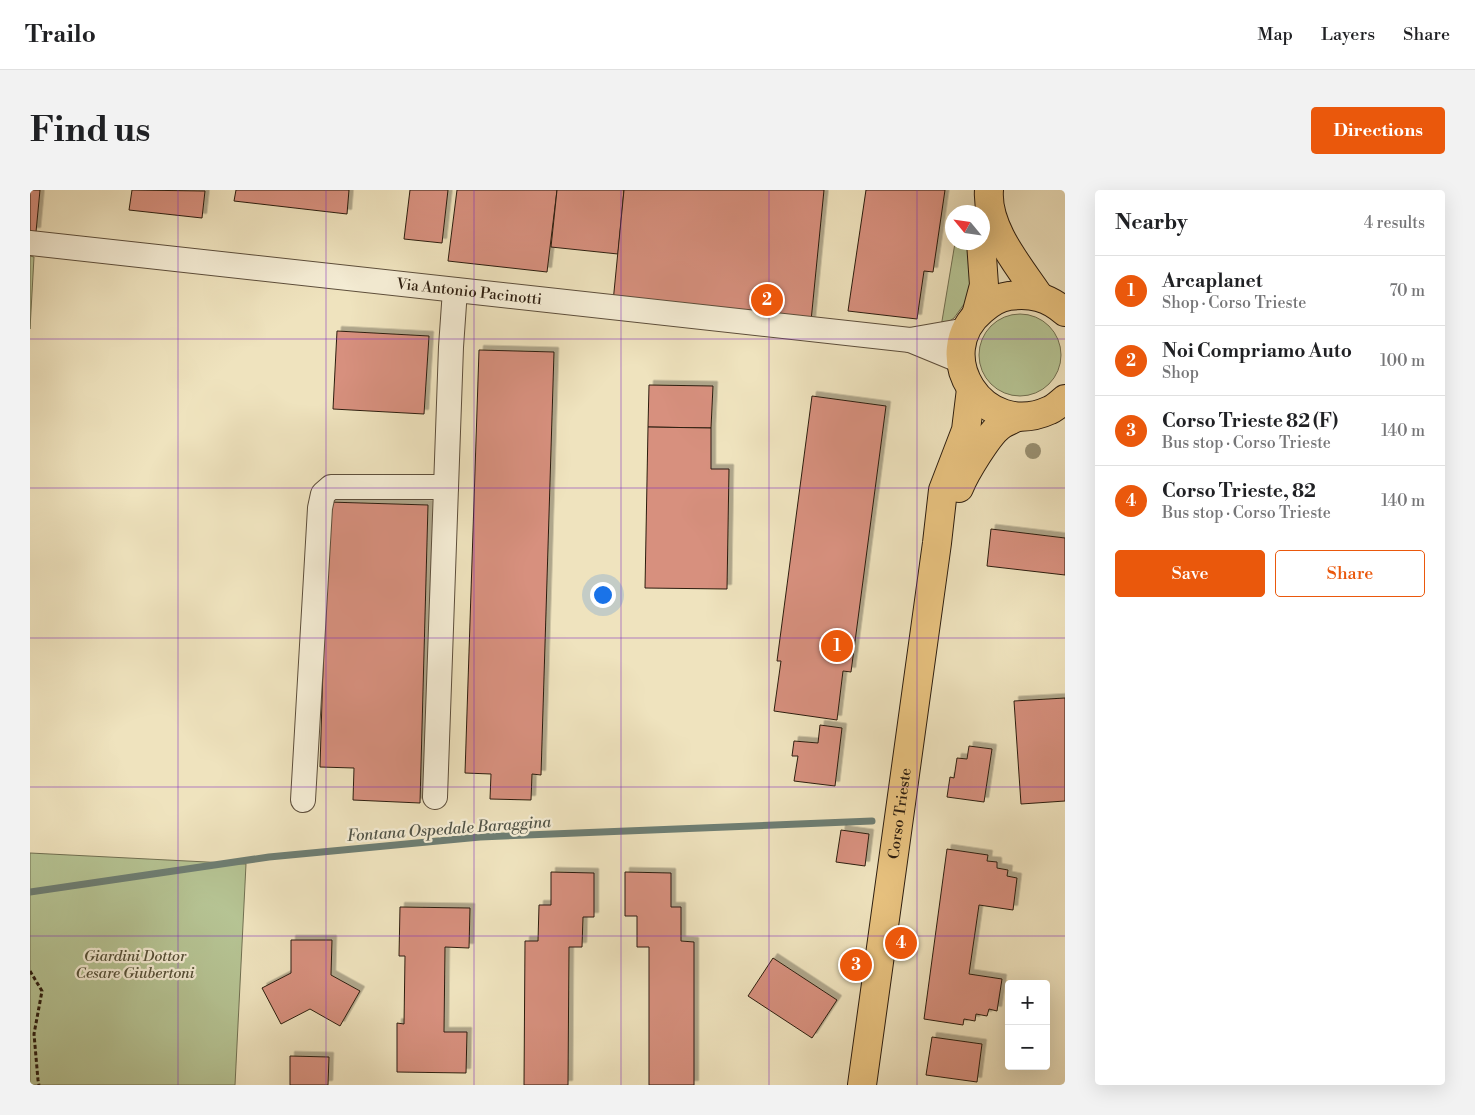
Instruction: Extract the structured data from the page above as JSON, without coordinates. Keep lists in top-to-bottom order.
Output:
{
  "streets": {
    "main road": ["Corso Trieste"],
    "street": ["Via Antonio Pacinotti"]
  },
  "water": ["Fontana Ospedale Baraggina"],
  "parks": ["Giardini Dottor Cesare Giubertoni"],
  "north": "top left",
  "page": {
    "header": "Trailo",
    "nav": ["Map", "Layers", "Share"],
    "buttons": [
      "Directions",
      ["Save", "Share"]
    ],
    "title": "Find us",
    "heading": ["Nearby", "4 results"],
    "list": [
      {
        "mark": "1",
        "name": "Arcaplanet",
        "note": "Shop · Corso Trieste",
        "value": "70 m"
      },
      {
        "mark": "2",
        "name": "Noi Compriamo Auto",
        "note": "Shop",
        "value": "100 m"
      },
      {
        "mark": "3",
        "name": "Corso Trieste 82 (F)",
        "note": "Bus stop · Corso Trieste",
        "value": "140 m"
      },
      {
        "mark": "4",
        "name": "Corso Trieste, 82",
        "note": "Bus stop · Corso Trieste",
        "value": "140 m"
      }
    ],
    "pins": [
      "2",
      "1",
      "4",
      "3"
    ],
    "map_buttons": ["+", "−"]
  }
}
